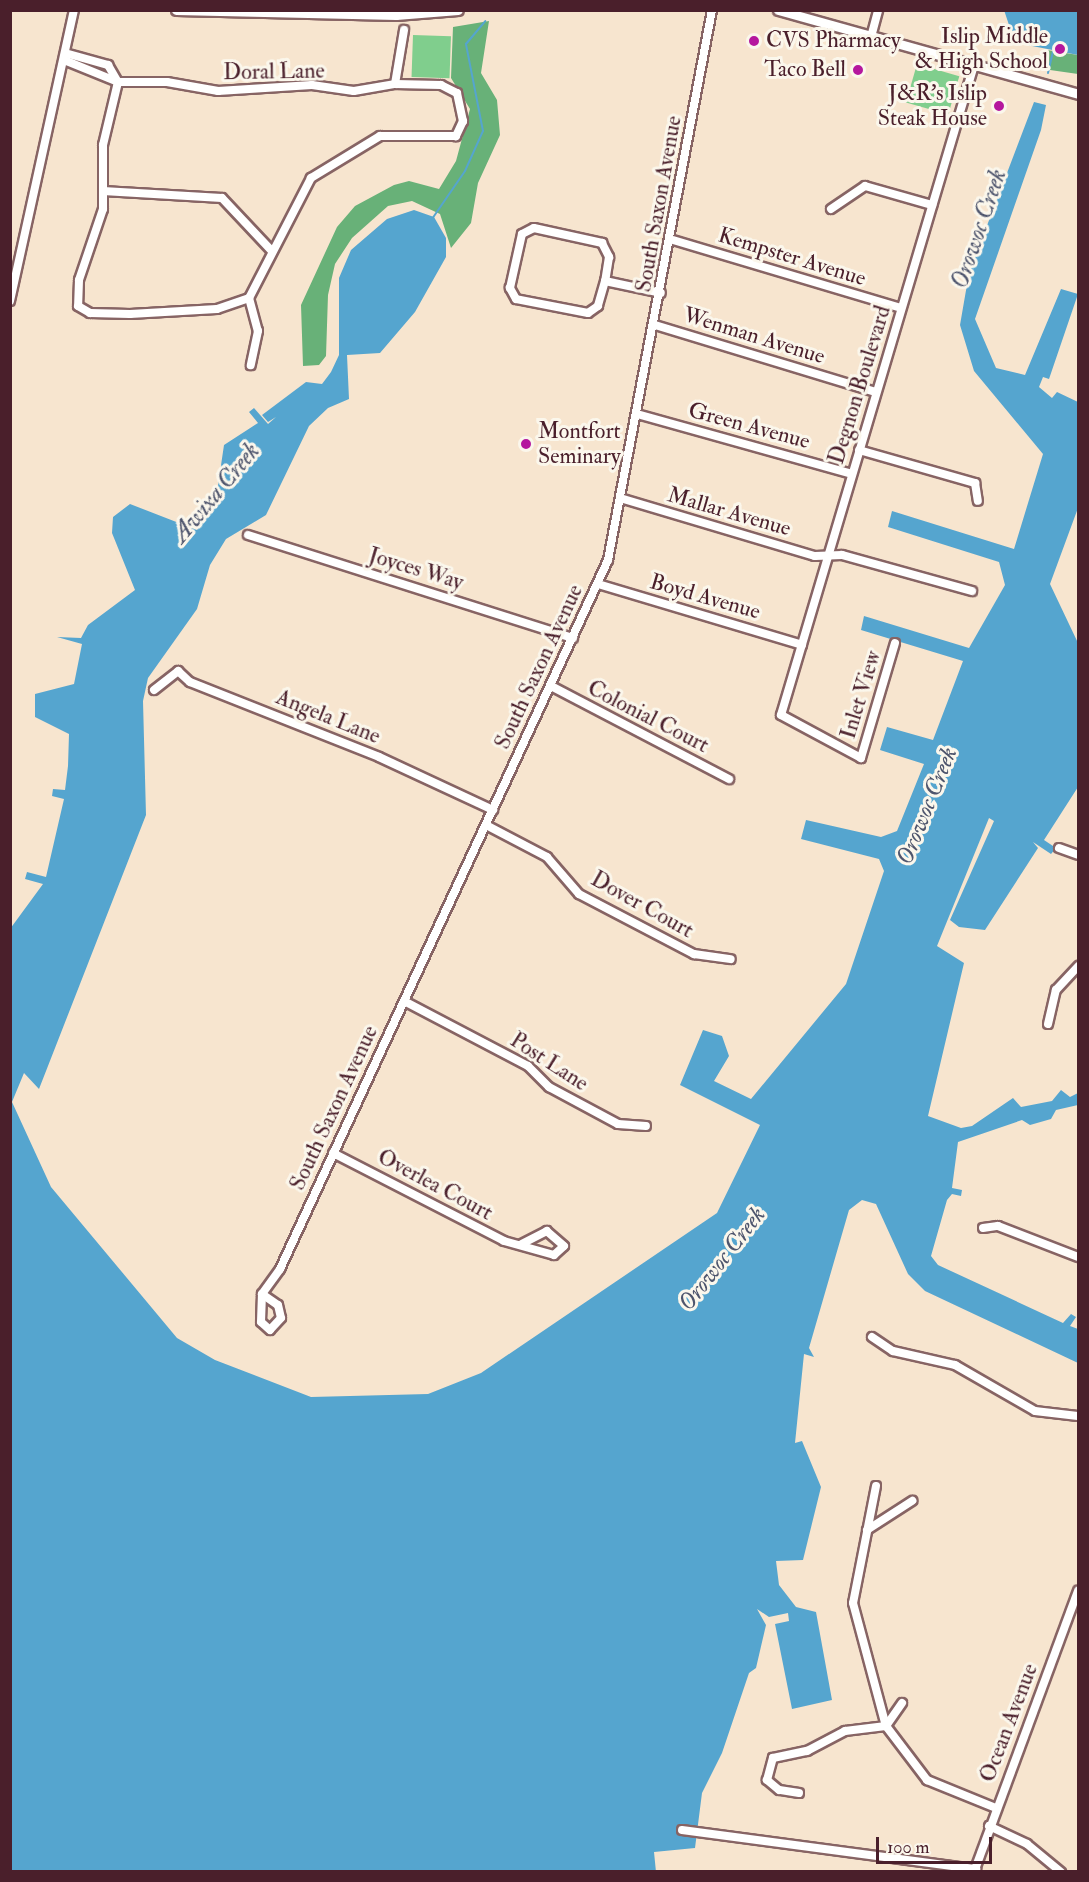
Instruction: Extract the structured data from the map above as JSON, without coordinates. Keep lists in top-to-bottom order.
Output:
{
  "streets": {
    "street": [
      "Doral Lane",
      "South Saxon Avenue",
      "Kempster Avenue",
      "Wenman Avenue",
      "Degnon Boulevard",
      "Green Avenue",
      "Mallar Avenue",
      "Joyces Way",
      "Boyd Avenue",
      "Inlet View",
      "Angela Lane",
      "Colonial Court",
      "Dover Court",
      "Post Lane",
      "Overlea Court",
      "Ocean Avenue"
    ]
  },
  "crossings": [
    ["South Saxon Avenue", "Kempster Avenue"],
    ["South Saxon Avenue", "Wenman Avenue"],
    ["South Saxon Avenue", "Green Avenue"],
    ["South Saxon Avenue", "Mallar Avenue"],
    ["South Saxon Avenue", "Joyces Way"],
    ["South Saxon Avenue", "Boyd Avenue"],
    ["South Saxon Avenue", "Angela Lane"],
    ["South Saxon Avenue", "Colonial Court"],
    ["South Saxon Avenue", "Dover Court"],
    ["South Saxon Avenue", "Post Lane"],
    ["South Saxon Avenue", "Overlea Court"],
    ["Kempster Avenue", "Degnon Boulevard"],
    ["Wenman Avenue", "Degnon Boulevard"],
    ["Degnon Boulevard", "Green Avenue"],
    ["Degnon Boulevard", "Mallar Avenue"],
    ["Degnon Boulevard", "Boyd Avenue"],
    ["Degnon Boulevard", "Inlet View"]
  ],
  "water": ["Orowoc Creek", "Awixa Creek"],
  "places": [
    "CVS Pharmacy",
    "Islip Middle & High School",
    "Taco Bell",
    "J&R's Islip Steak House",
    "Montfort Seminary"
  ],
  "scale_bar": "100 m"
}
